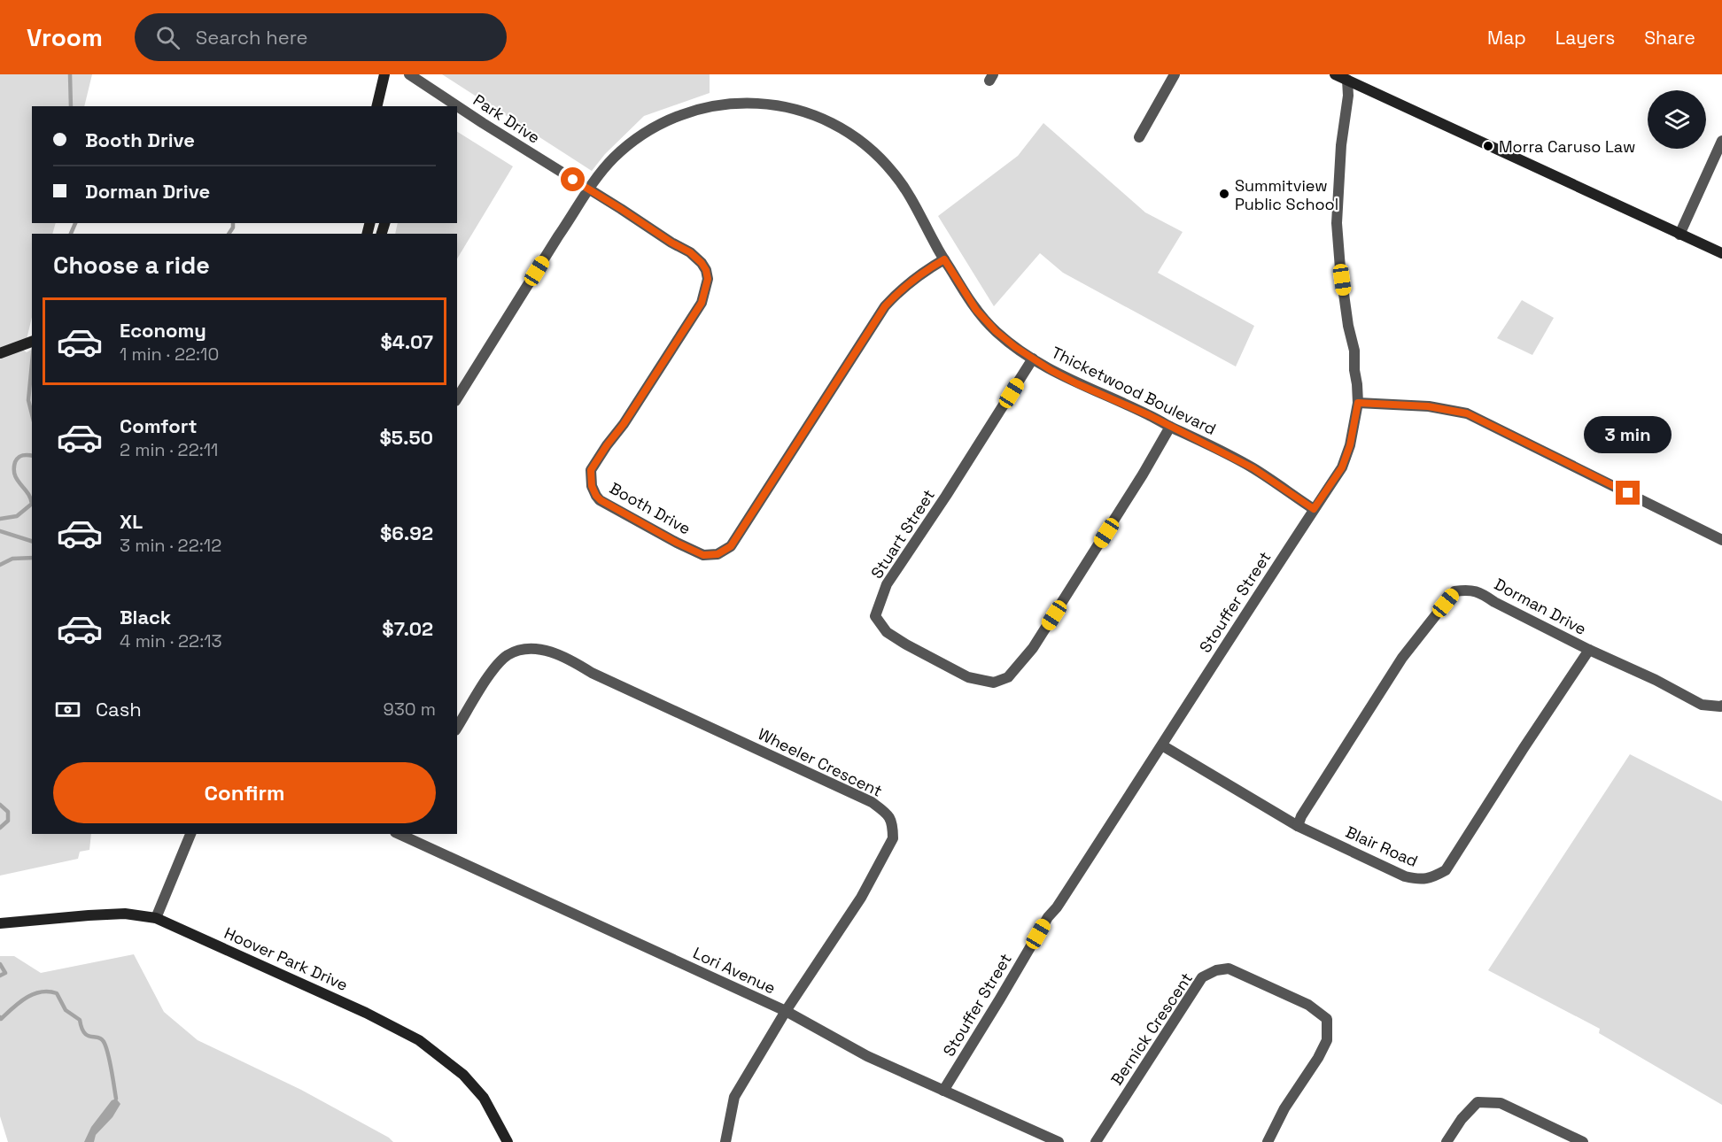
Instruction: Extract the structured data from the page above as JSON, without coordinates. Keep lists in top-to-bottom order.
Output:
{
  "streets": {
    "street": [
      "Park Drive",
      "Thicketwood Boulevard",
      "Booth Drive",
      "Stuart Street",
      "Stouffer Street",
      "Dorman Drive",
      "Wheeler Crescent",
      "Blair Road",
      "Hoover Park Drive",
      "Lori Avenue",
      "Bernick Crescent"
    ]
  },
  "crossings": [
    ["Park Drive", "Thicketwood Boulevard"],
    ["Park Drive", "Booth Drive"],
    ["Thicketwood Boulevard", "Booth Drive"],
    ["Thicketwood Boulevard", "Stuart Street"],
    ["Thicketwood Boulevard", "Stouffer Street"],
    ["Stouffer Street", "Blair Road"],
    ["Stouffer Street", "Lori Avenue"],
    ["Dorman Drive", "Blair Road"],
    ["Wheeler Crescent", "Lori Avenue"]
  ],
  "places": ["Morra Caruso Law", "Summitview Public School"],
  "page": {
    "header": "Vroom",
    "search": "Search here",
    "nav": ["Map", "Layers", "Share"],
    "banner": ["Booth Drive", "Dorman Drive"],
    "heading": "Choose a ride",
    "list": [
      {
        "name": "Economy",
        "note": "1 min · 22:10",
        "value": "$4.07"
      },
      {
        "name": "Comfort",
        "note": "2 min · 22:11",
        "value": "$5.50"
      },
      {
        "name": "XL",
        "note": "3 min · 22:12",
        "value": "$6.92"
      },
      {
        "name": "Black",
        "note": "4 min · 22:13",
        "value": "$7.02"
      }
    ],
    "bubble": "3 min",
    "pay": ["Cash", "930 m"],
    "buttons": "Confirm"
  }
}
